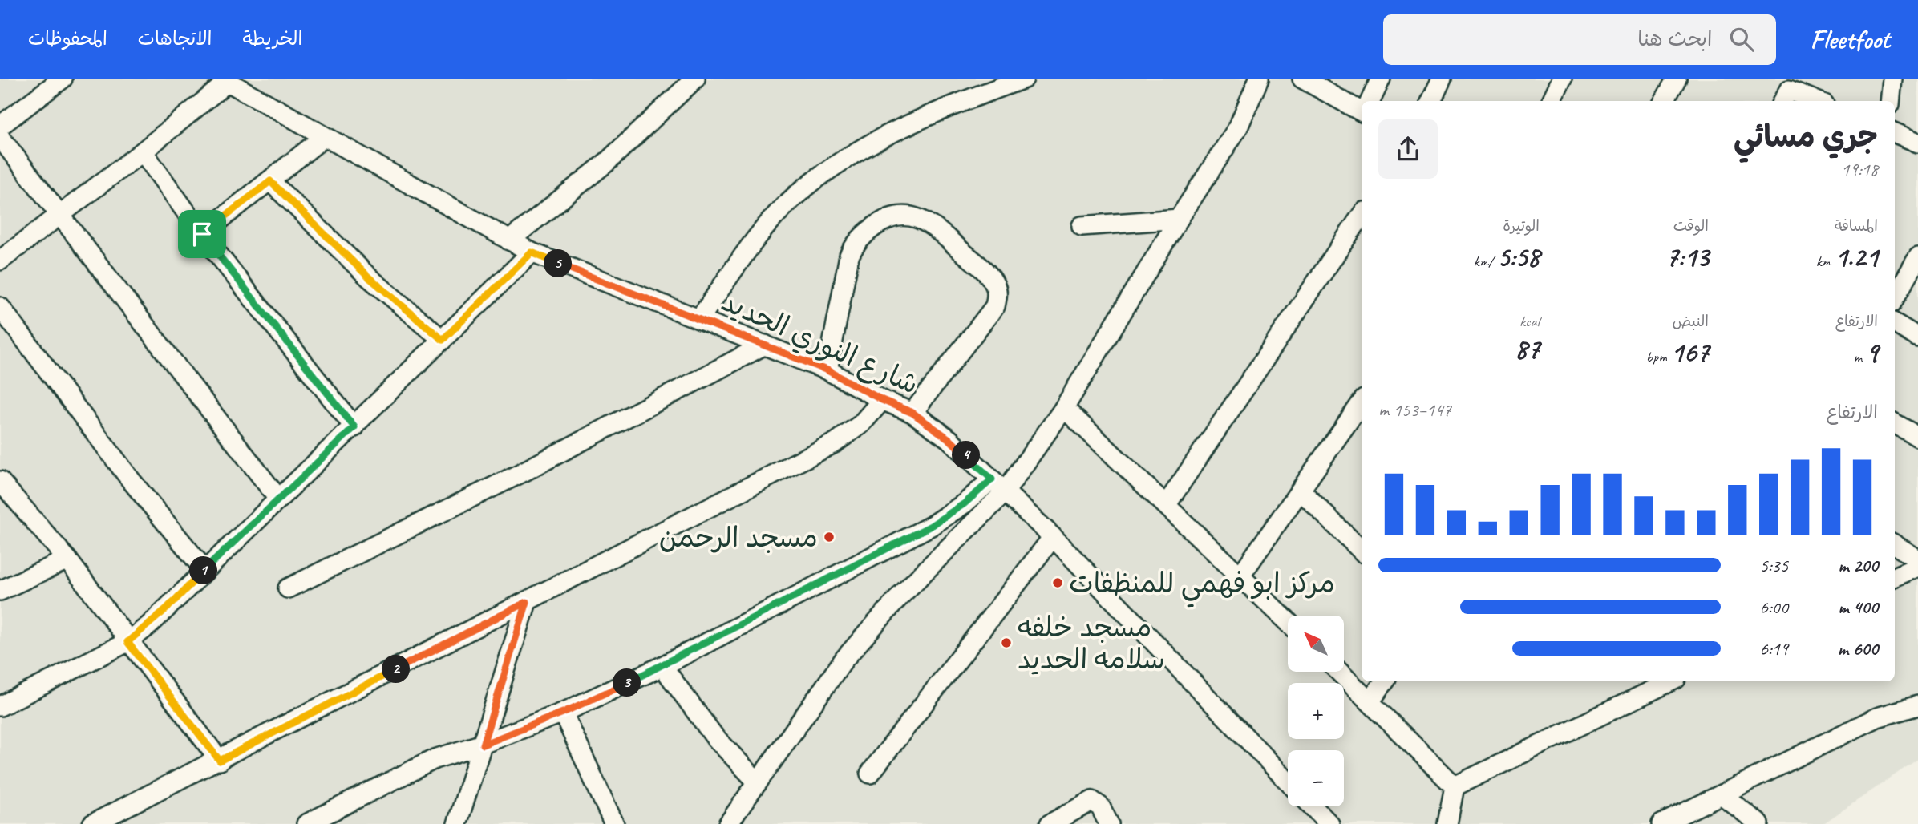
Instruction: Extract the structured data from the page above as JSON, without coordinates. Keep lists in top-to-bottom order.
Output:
{
  "streets": {
    "street": ["شارع النوري الحديد"]
  },
  "places": ["مسجد الرحمن", "مركز ابو فهمي للمنظفات", "مسجد خلفه سلامه الحديد"],
  "north": "top left",
  "page": {
    "header": "Fleetfoot",
    "search": "ابحث هنا",
    "nav": ["الخريطة", "الاتجاهات", "المحفوظات"],
    "heading": ["جري مسائي", "19:18"],
    "stats": [
      ["المسافة", "1.21 km"],
      ["الوقت", "7:13"],
      ["الوتيرة", "5:58 /km"],
      ["الارتفاع", "9 m"],
      ["النبض", "167 bpm"],
      ["kcal", "87"]
    ],
    "pins": [
      "5",
      "4",
      "1",
      "2",
      "3"
    ],
    "chart": ["الارتفاع", "147–153 m"],
    "list": [
      {
        "name": "200 m",
        "note": "5:35"
      },
      {
        "name": "400 m",
        "note": "6:00"
      },
      {
        "name": "600 m",
        "note": "6:19"
      }
    ],
    "map_buttons": ["+", "−"]
  }
}
